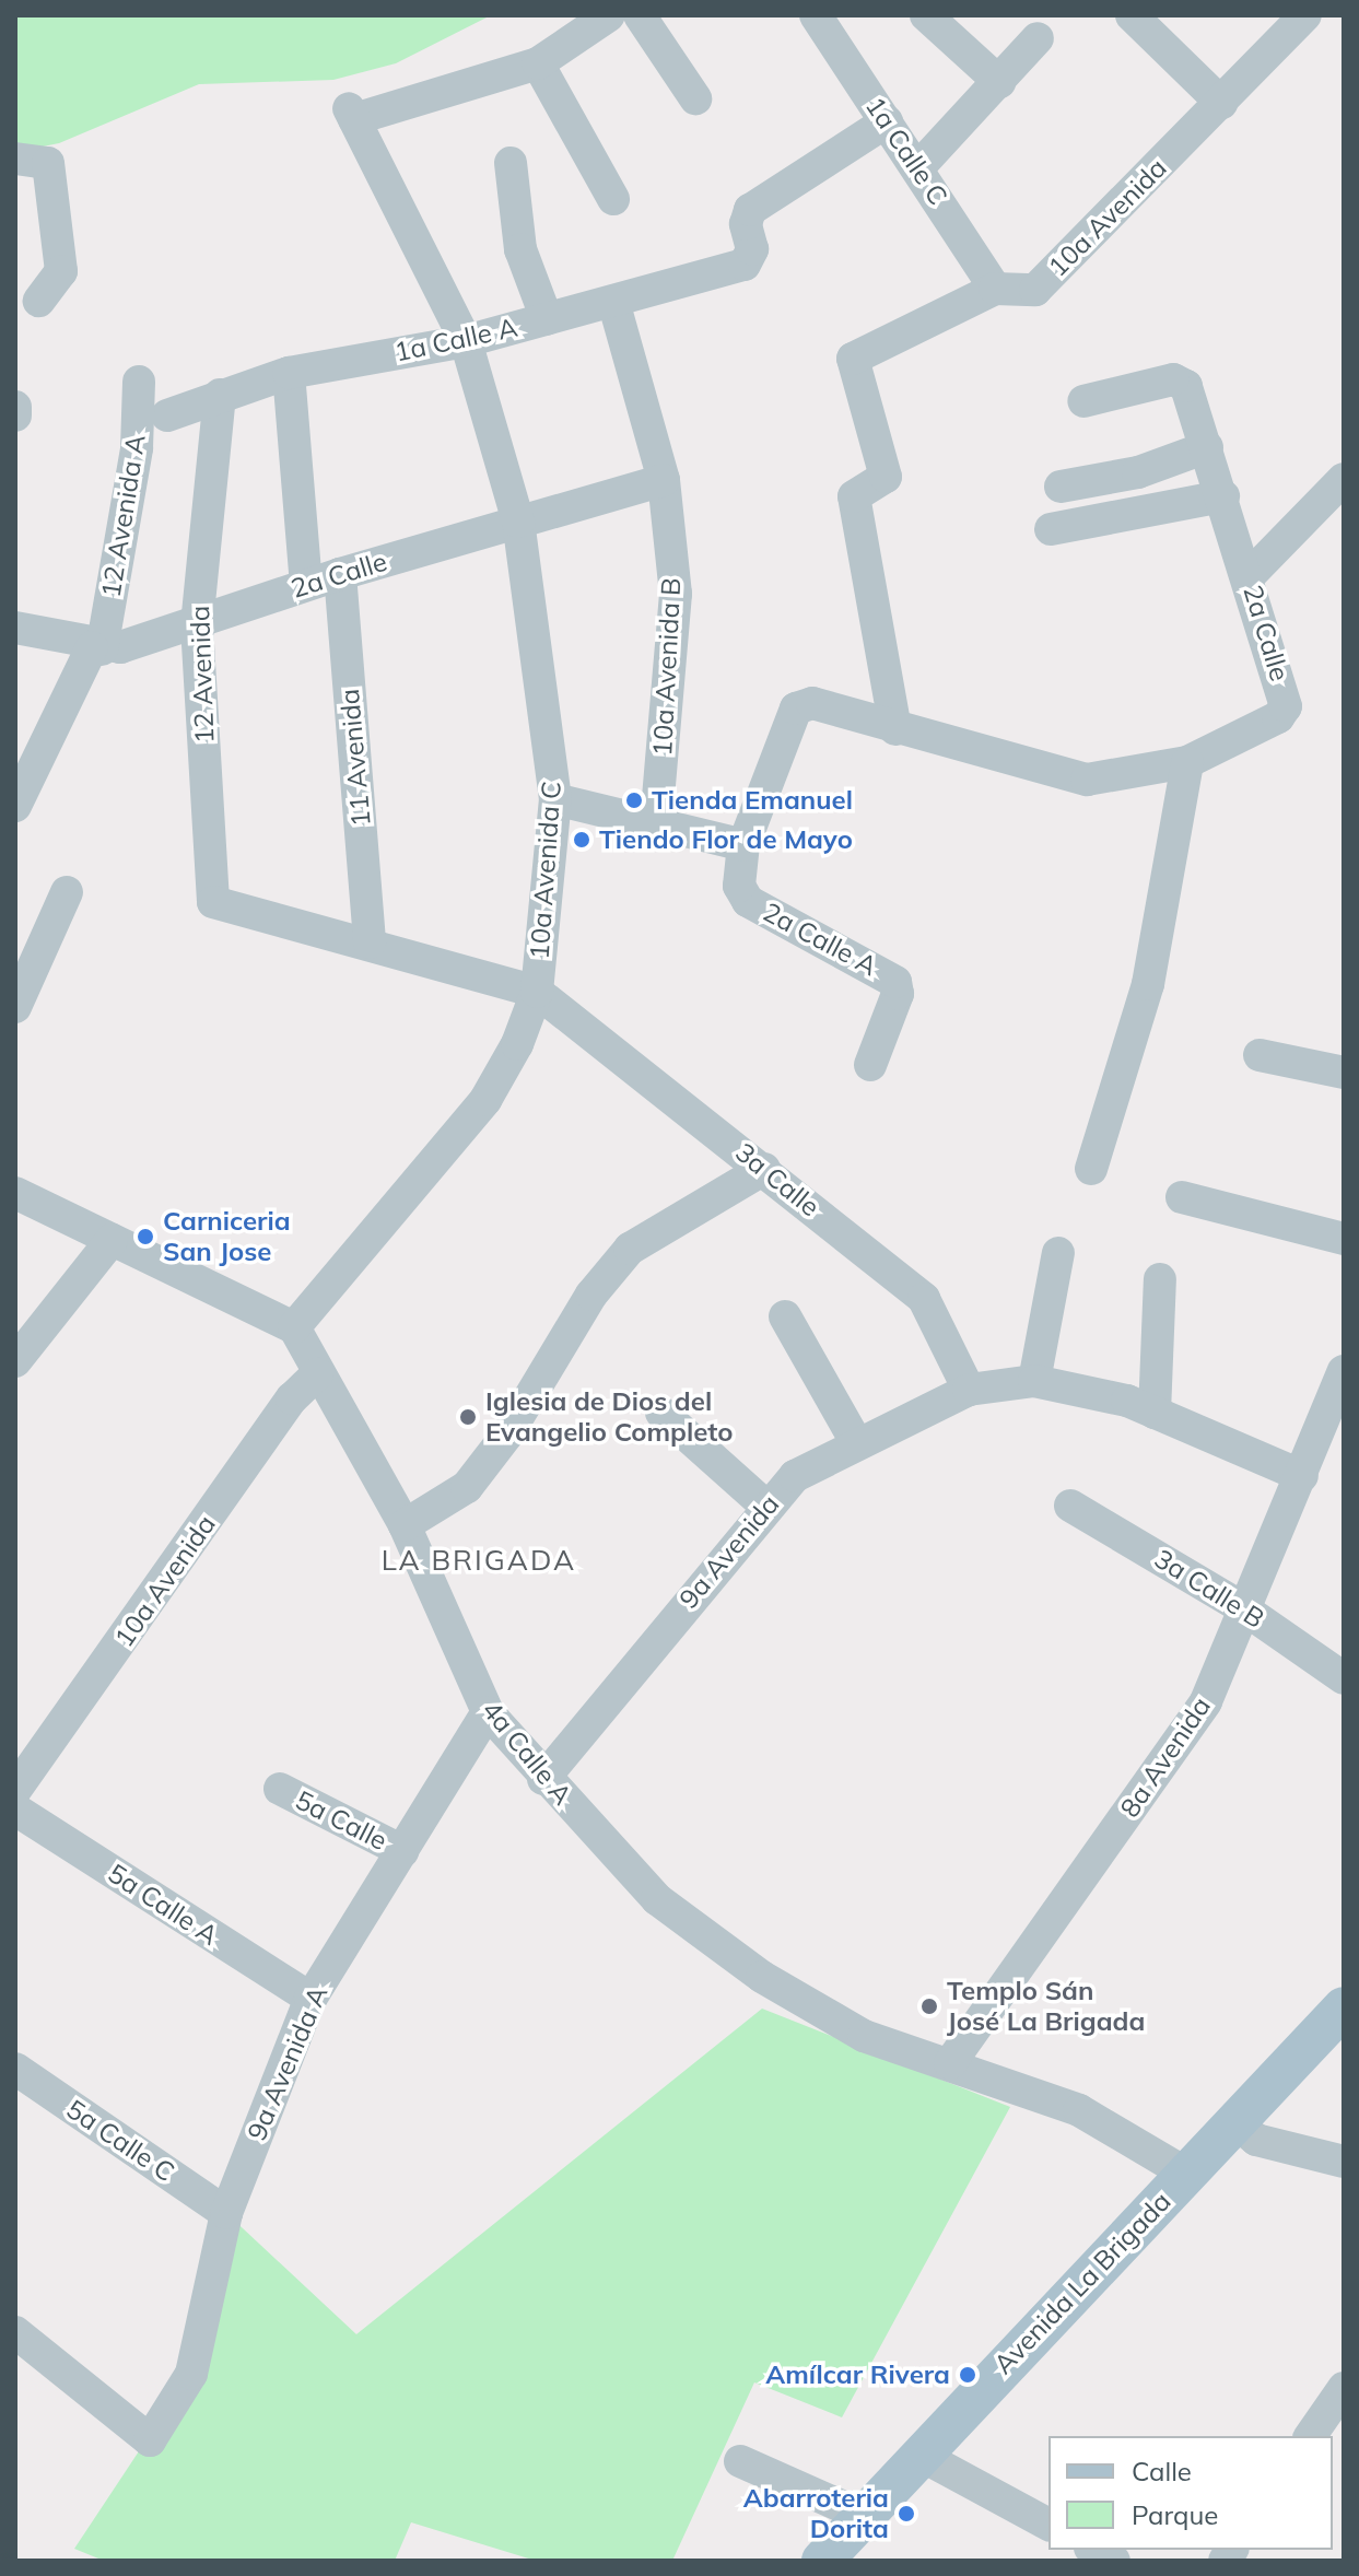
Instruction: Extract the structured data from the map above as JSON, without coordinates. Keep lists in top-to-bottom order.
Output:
{
  "streets": {
    "main road": ["Avenida La Brigada"],
    "street": [
      "1a Calle C",
      "10a Avenida",
      "1a Calle A",
      "12 Avenida A",
      "2a Calle",
      "10a Avenida B",
      "12 Avenida",
      "11 Avenida",
      "10a Avenida C",
      "2a Calle A",
      "3a Calle",
      "9a Avenida",
      "3a Calle B",
      "4a Calle A",
      "8a Avenida",
      "5a Calle",
      "5a Calle A",
      "9a Avenida A",
      "5a Calle C"
    ]
  },
  "crossings": [
    ["1a Calle C", "10a Avenida"],
    ["1a Calle C", "1a Calle A"],
    ["10a Avenida", "2a Calle"],
    ["10a Avenida", "4a Calle A"],
    ["1a Calle A", "10a Avenida B"],
    ["1a Calle A", "12 Avenida"],
    ["1a Calle A", "10a Avenida C"],
    ["12 Avenida A", "2a Calle"],
    ["2a Calle", "10a Avenida B"],
    ["2a Calle", "12 Avenida"],
    ["2a Calle", "11 Avenida"],
    ["2a Calle", "10a Avenida C"],
    ["2a Calle", "2a Calle A"],
    ["12 Avenida", "3a Calle"],
    ["11 Avenida", "3a Calle"],
    ["10a Avenida C", "3a Calle"],
    ["10a Avenida C", "4a Calle A"],
    ["3a Calle", "9a Avenida"],
    ["9a Avenida", "4a Calle A"],
    ["3a Calle B", "8a Avenida"],
    ["4a Calle A", "8a Avenida"],
    ["4a Calle A", "9a Avenida A"],
    ["4a Calle A", "Avenida La Brigada"],
    ["5a Calle", "9a Avenida A"],
    ["5a Calle A", "9a Avenida A"],
    ["9a Avenida A", "5a Calle C"]
  ],
  "districts": ["LA BRIGADA"],
  "places": [
    "Tienda Emanuel",
    "Tiendo Flor de Mayo",
    "Carniceria San Jose",
    "Iglesia de Dios del Evangelio Completo",
    "Templo Sán José La Brigada",
    "Amílcar Rivera",
    "Abarroteria Dorita"
  ],
  "legend": ["Calle", "Parque"]
}
